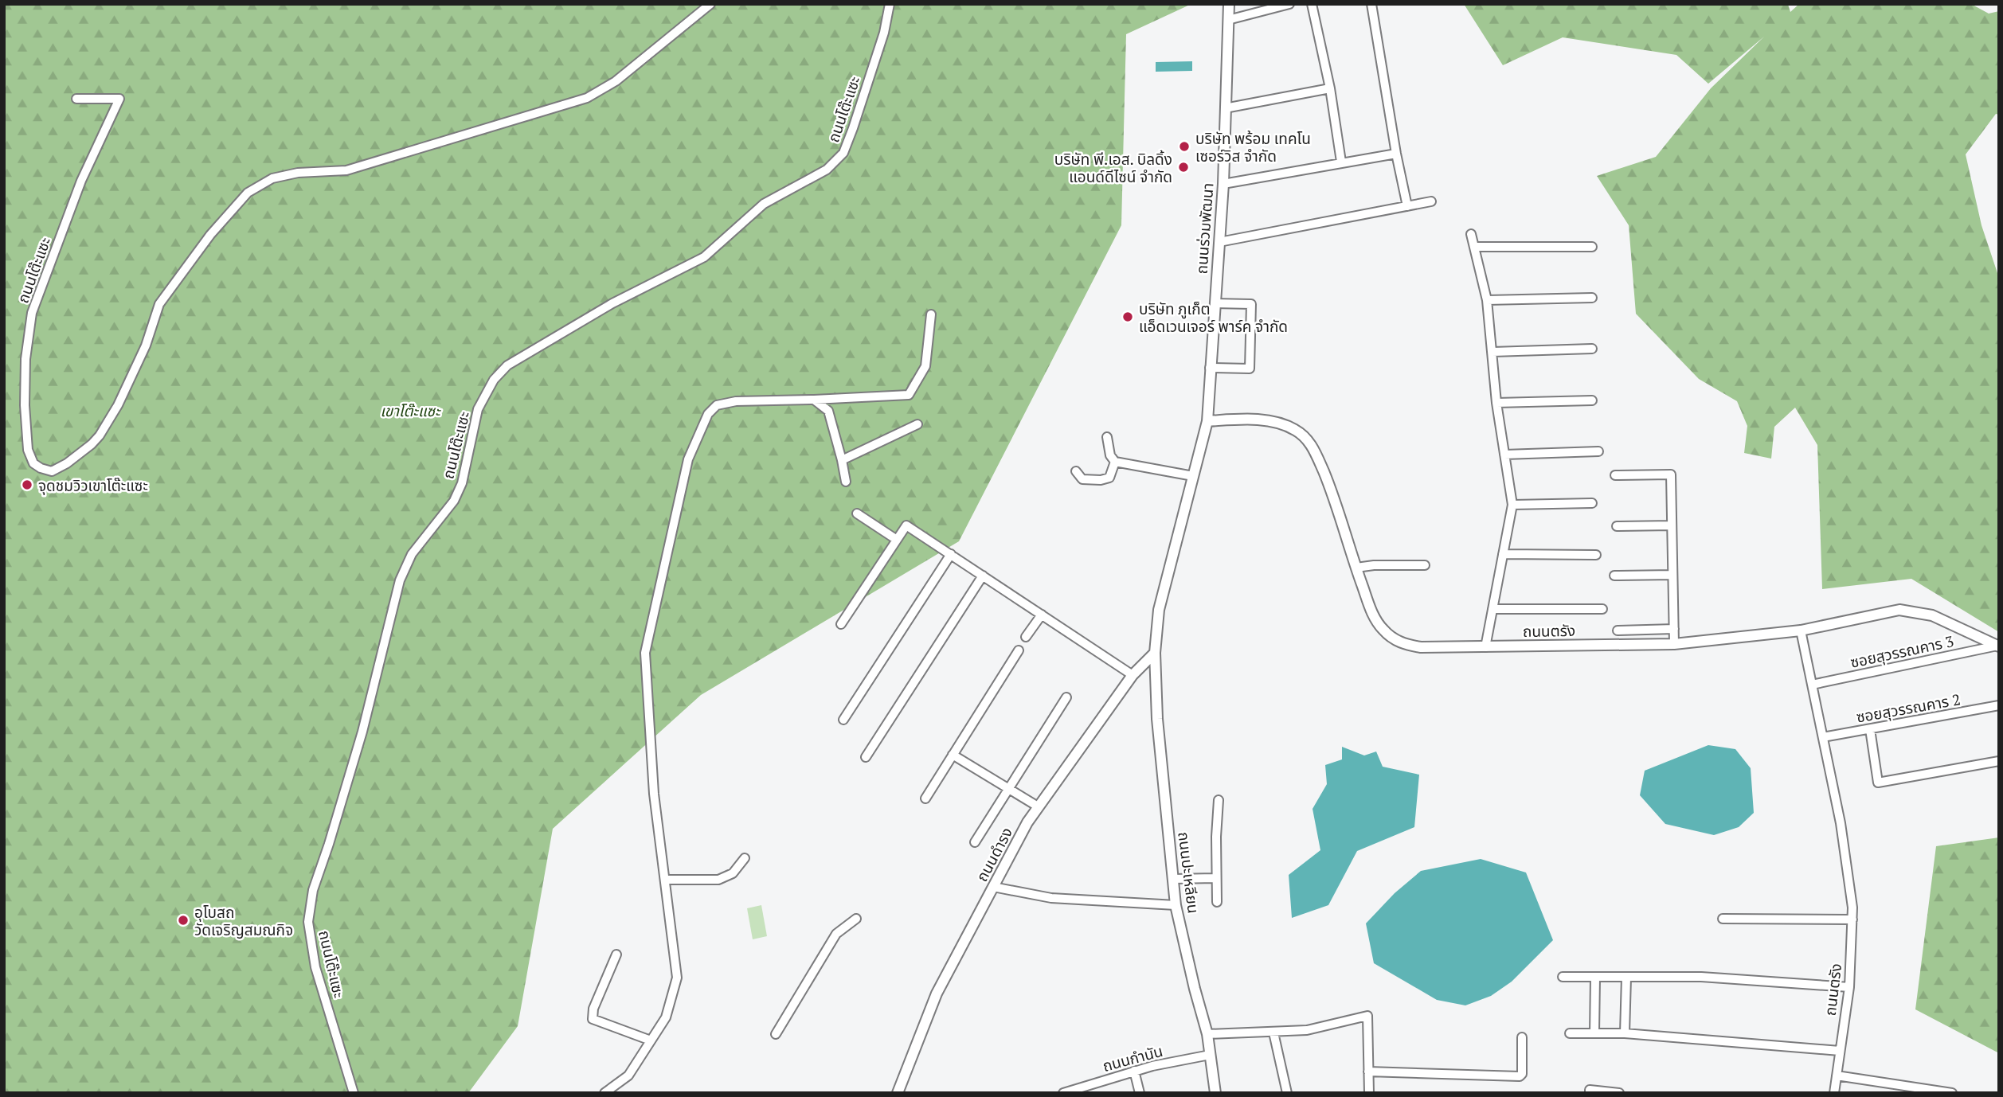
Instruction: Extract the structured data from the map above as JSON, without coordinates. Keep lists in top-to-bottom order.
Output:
{
  "streets": {
    "street": [
      "ถนนโต๊ะแซะ",
      "ถนนร่วมพัฒนา",
      "ถนนตรัง",
      "ซอยสุวรรณคาร 3",
      "ซอยสุวรรณคาร 2",
      "ถนนดำรง",
      "ถนนปะเหลียน",
      "ถนนกำนัน"
    ]
  },
  "crossings": [
    ["ถนนร่วมพัฒนา", "ถนนตรัง"],
    ["ถนนตรัง", "ซอยสุวรรณคาร 3"],
    ["ถนนตรัง", "ซอยสุวรรณคาร 2"],
    ["ถนนดำรง", "ถนนปะเหลียน"],
    ["ถนนปะเหลียน", "ถนนกำนัน"]
  ],
  "parks": ["เขาโต๊ะแซะ"],
  "places": [
    "บริษัท พร้อม เทคโน เซอร์วิส จำกัด",
    "บริษัท พี.เอส. บิลดิ้ง แอนด์ดีไซน์ จำกัด",
    "บริษัท ภูเก็ต แอ็ดเวนเจอร์ พาร์ค จำกัด",
    "จุดชมวิวเขาโต๊ะแซะ",
    "อุโบสถ วัดเจริญสมณกิจ"
  ]
}
